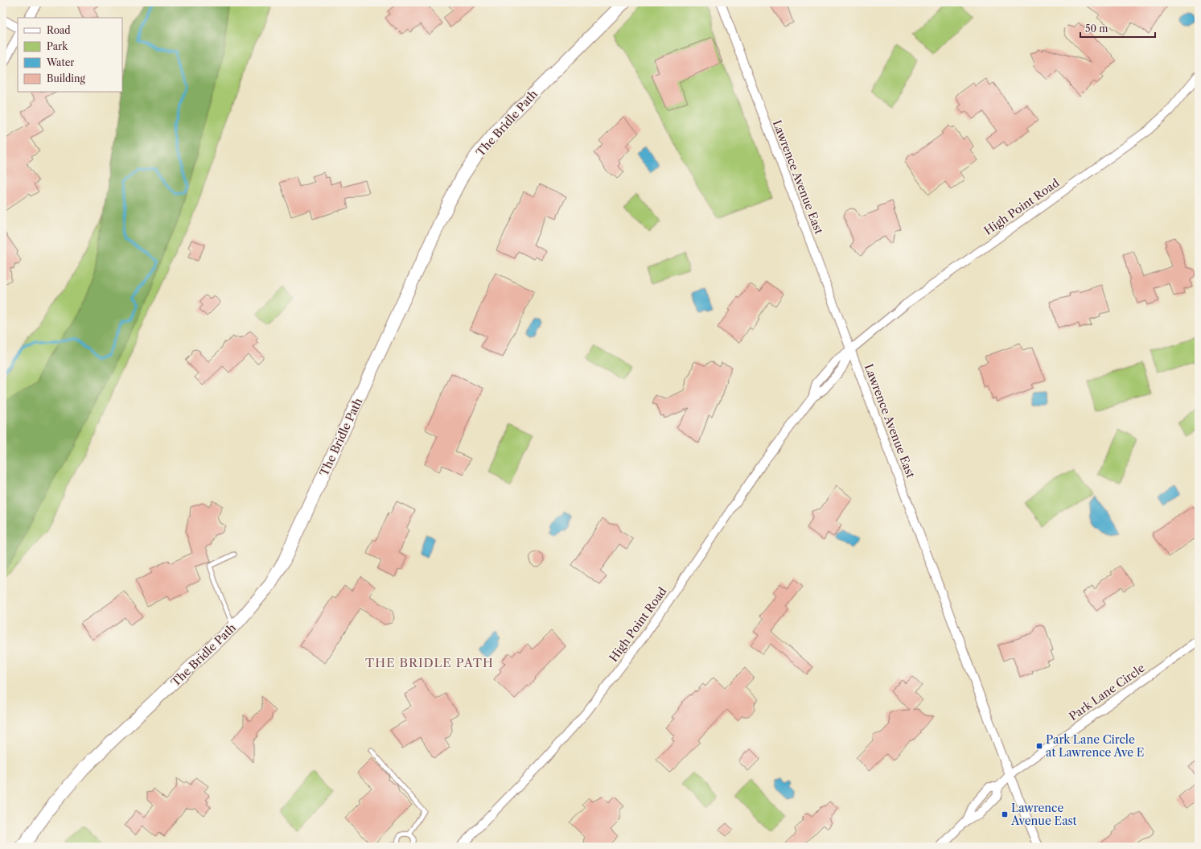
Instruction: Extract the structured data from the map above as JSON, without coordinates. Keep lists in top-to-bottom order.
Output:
{
  "streets": {
    "street": [
      "The Bridle Path",
      "Lawrence Avenue East",
      "High Point Road",
      "Park Lane Circle"
    ]
  },
  "crossings": [
    ["Lawrence Avenue East", "High Point Road"],
    ["Lawrence Avenue East", "Park Lane Circle"]
  ],
  "districts": ["THE BRIDLE PATH"],
  "places": {
    "transit": ["Park Lane Circle at Lawrence Ave E", "Lawrence Avenue East"]
  },
  "legend": [
    "Road",
    "Park",
    "Water",
    "Building"
  ],
  "scale_bar": "50 m"
}
